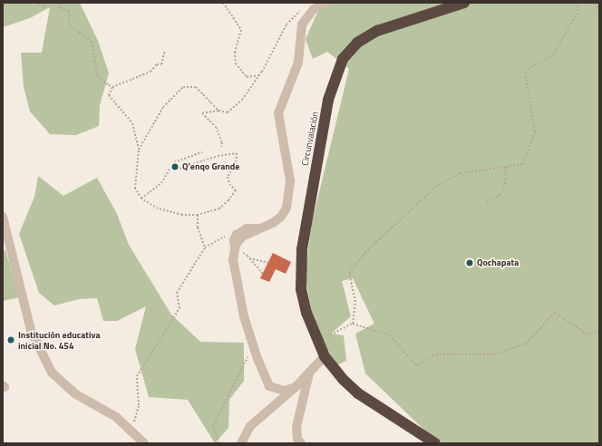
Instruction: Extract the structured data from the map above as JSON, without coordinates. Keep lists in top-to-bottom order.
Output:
{
  "streets": {
    "highway": ["Circunvalación"]
  },
  "places": ["Q'enqo Grande", "Qochapata", "Institución educativa inicial No. 454"]
}
